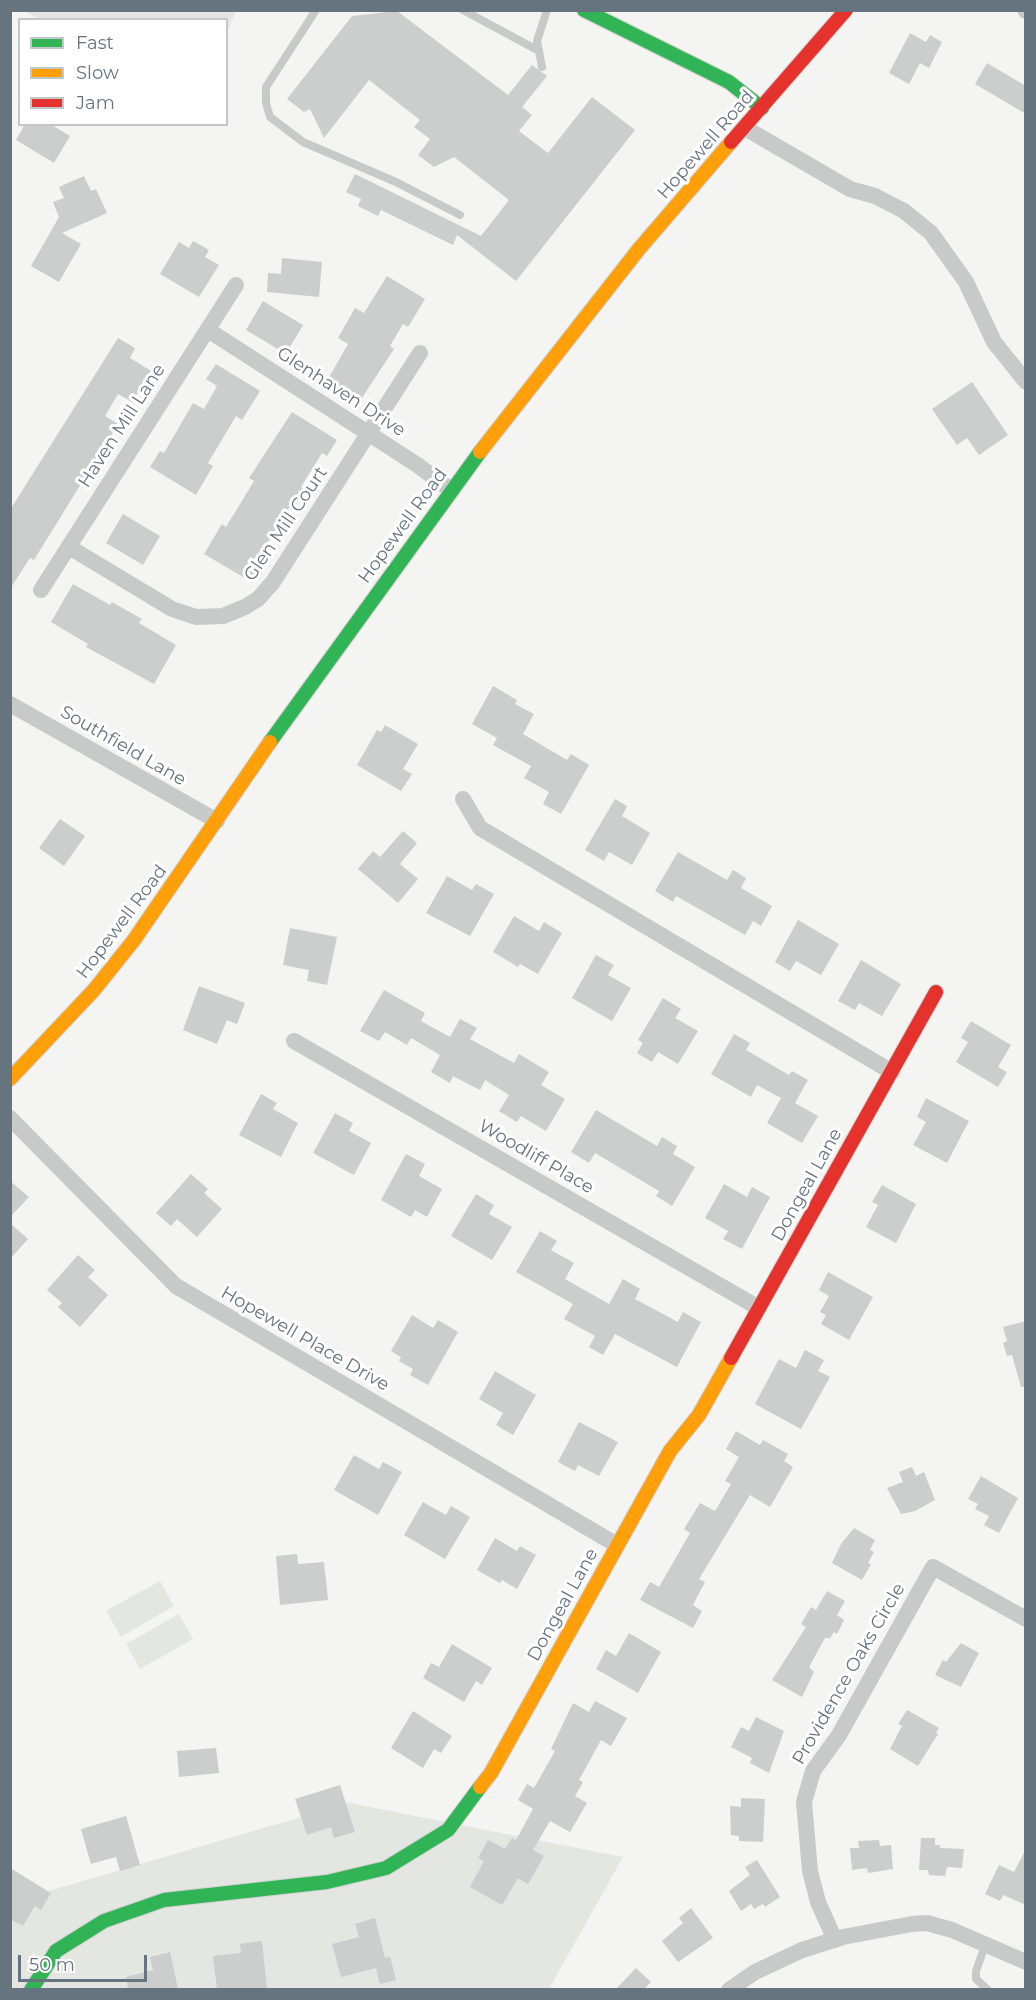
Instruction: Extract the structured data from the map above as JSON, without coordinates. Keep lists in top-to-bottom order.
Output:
{
  "streets": {
    "street": [
      "Hopewell Road",
      "Glenhaven Drive",
      "Haven Mill Lane",
      "Glen Mill Court",
      "Southfield Lane",
      "Woodliff Place",
      "Dongeal Lane",
      "Hopewell Place Drive",
      "Providence Oaks Circle"
    ]
  },
  "crossings": [
    ["Hopewell Road", "Glenhaven Drive"],
    ["Hopewell Road", "Southfield Lane"],
    ["Glenhaven Drive", "Haven Mill Lane"],
    ["Glenhaven Drive", "Glen Mill Court"],
    ["Haven Mill Lane", "Glen Mill Court"],
    ["Woodliff Place", "Dongeal Lane"],
    ["Dongeal Lane", "Hopewell Place Drive"]
  ],
  "legend": ["Fast", "Slow", "Jam"],
  "scale_bar": "50 m"
}
